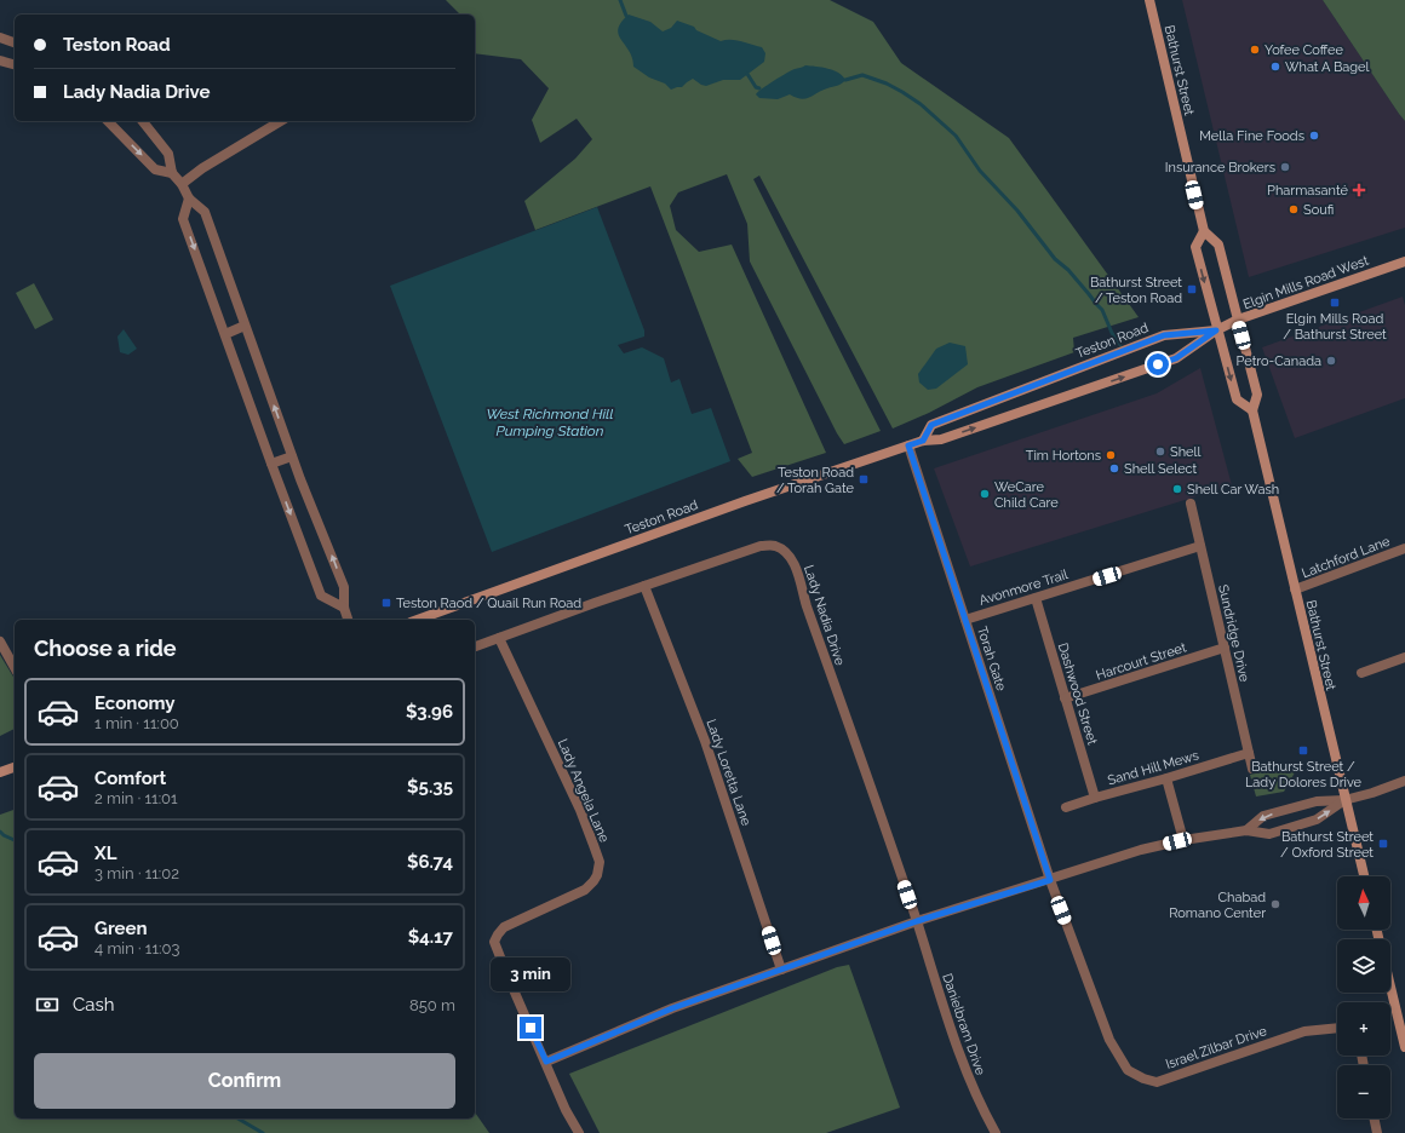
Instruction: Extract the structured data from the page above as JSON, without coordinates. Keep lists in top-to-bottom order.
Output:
{
  "streets": {
    "main road": ["Bathurst Street", "Elgin Mills Road West", "Teston Road"],
    "street": [
      "Latchford Lane",
      "Avonmore Trail",
      "Lady Nadia Drive",
      "Sundridge Drive",
      "Torah Gate",
      "Harcourt Street",
      "Dashwood Street",
      "Sand Hill Mews",
      "Lady Loretta Lane",
      "Lady Angela Lane",
      "Danielbram Drive",
      "Israel Zilbar Drive"
    ]
  },
  "crossings": [
    ["Bathurst Street", "Elgin Mills Road West"],
    ["Bathurst Street", "Latchford Lane"],
    ["Elgin Mills Road West", "Teston Road"],
    ["Teston Road", "Torah Gate"],
    ["Avonmore Trail", "Sundridge Drive"],
    ["Avonmore Trail", "Torah Gate"],
    ["Avonmore Trail", "Dashwood Street"],
    ["Lady Nadia Drive", "Lady Loretta Lane"],
    ["Lady Nadia Drive", "Lady Angela Lane"],
    ["Lady Nadia Drive", "Danielbram Drive"],
    ["Sundridge Drive", "Harcourt Street"],
    ["Sundridge Drive", "Sand Hill Mews"],
    ["Torah Gate", "Israel Zilbar Drive"],
    ["Harcourt Street", "Dashwood Street"],
    ["Dashwood Street", "Sand Hill Mews"]
  ],
  "water": ["West Richmond Hill Pumping Station"],
  "places": {
    "other": [
      "Yofee Coffee",
      "What A Bagel",
      "Mella Fine Foods",
      "Insurance Brokers",
      "Soufi",
      "Petro-Canada",
      "Shell",
      "Tim Hortons",
      "Shell Select",
      "Shell Car Wash",
      "WeCare Child Care",
      "Chabad Romano Center"
    ],
    "health": ["Pharmasanté"],
    "transit": [
      "Bathurst Street / Teston Road",
      "Elgin Mills Road / Bathurst Street",
      "Teston Road / Torah Gate",
      "Teston Raod / Quail Run Road",
      "Bathurst Street / Lady Dolores Drive",
      "Bathurst Street / Oxford Street"
    ]
  },
  "north": "top",
  "page": {
    "banner": ["Teston Road", "Lady Nadia Drive"],
    "heading": "Choose a ride",
    "list": [
      {
        "name": "Economy",
        "note": "1 min · 11:00",
        "value": "$3.96"
      },
      {
        "name": "Comfort",
        "note": "2 min · 11:01",
        "value": "$5.35"
      },
      {
        "name": "XL",
        "note": "3 min · 11:02",
        "value": "$6.74"
      },
      {
        "name": "Green",
        "note": "4 min · 11:03",
        "value": "$4.17"
      }
    ],
    "map_buttons": ["+", "−"],
    "bubble": "3 min",
    "pay": ["Cash", "850 m"],
    "buttons": "Confirm"
  }
}
